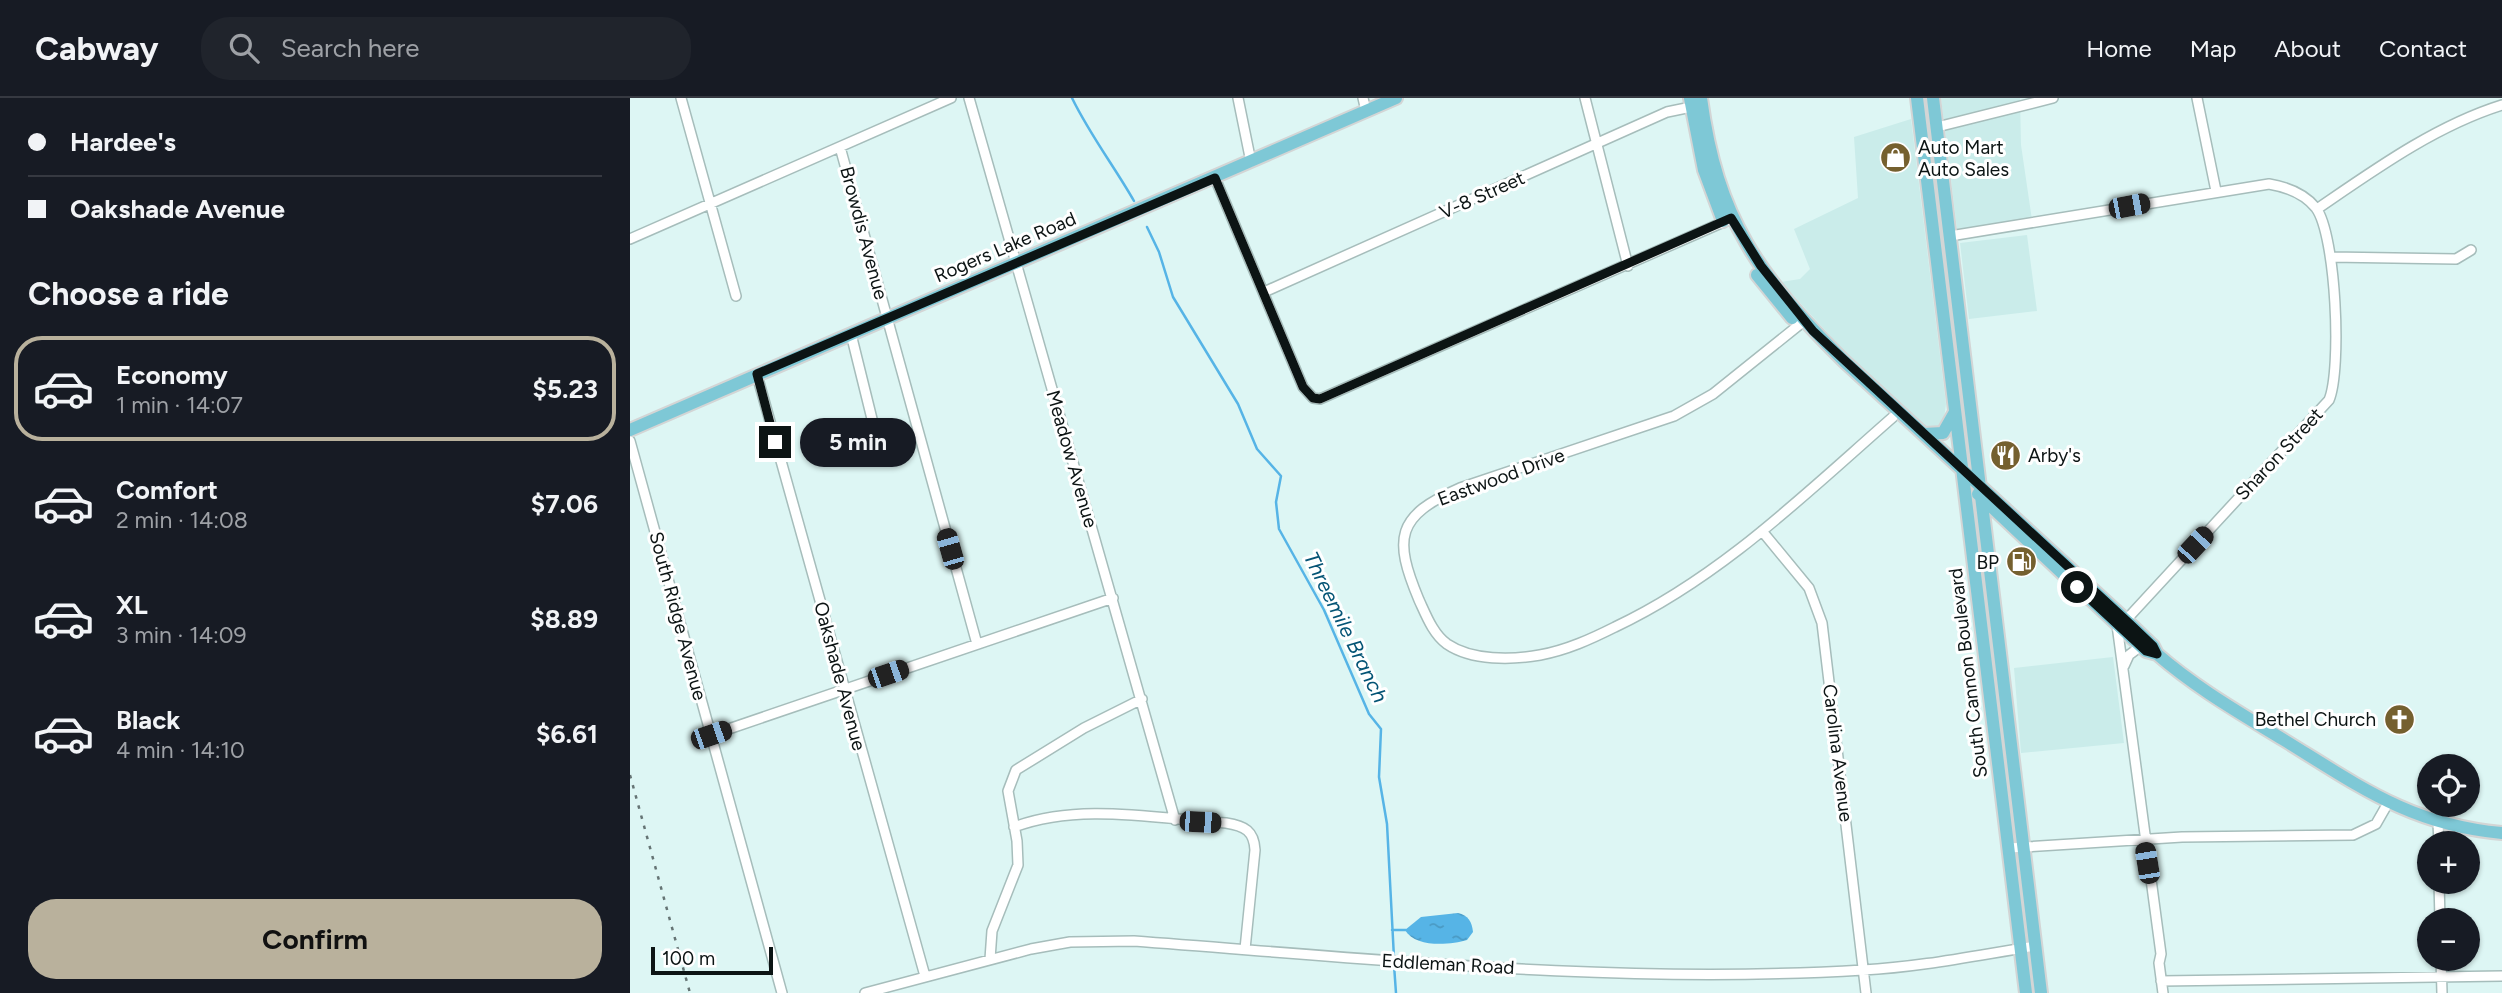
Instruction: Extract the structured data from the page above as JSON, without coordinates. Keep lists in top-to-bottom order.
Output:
{
  "streets": {
    "main road": ["Rogers Lake Road", "South Cannon Boulevard"],
    "street": [
      "V-8 Street",
      "Browdis Avenue",
      "Sharon Street",
      "Meadow Avenue",
      "Eastwood Drive",
      "South Ridge Avenue",
      "Oakshade Avenue",
      "Carolina Avenue",
      "Eddleman Road"
    ]
  },
  "crossings": [
    ["Browdis Avenue", "Rogers Lake Road"],
    ["Rogers Lake Road", "Meadow Avenue"],
    ["Rogers Lake Road", "Oakshade Avenue"],
    ["Eastwood Drive", "Carolina Avenue"],
    ["South Cannon Boulevard", "Eddleman Road"],
    ["Oakshade Avenue", "Eddleman Road"],
    ["Carolina Avenue", "Eddleman Road"]
  ],
  "water": ["Threemile Branch"],
  "places": {
    "shop": ["Auto Mart Auto Sales"],
    "restaurant": ["Arby's"],
    "fuel station": ["BP"],
    "church": ["Bethel Church"]
  },
  "scale_bar": "100 m",
  "page": {
    "header": "Cabway",
    "search": "Search here",
    "nav": [
      "Home",
      "Map",
      "About",
      "Contact"
    ],
    "banner": ["Hardee's", "Oakshade Avenue"],
    "heading": "Choose a ride",
    "list": [
      {
        "name": "Economy",
        "note": "1 min · 14:07",
        "value": "$5.23"
      },
      {
        "name": "Comfort",
        "note": "2 min · 14:08",
        "value": "$7.06"
      },
      {
        "name": "XL",
        "note": "3 min · 14:09",
        "value": "$8.89"
      },
      {
        "name": "Black",
        "note": "4 min · 14:10",
        "value": "$6.61"
      }
    ],
    "bubble": "5 min",
    "map_buttons": ["+", "−"],
    "buttons": "Confirm",
    "scale": "100 m"
  }
}
